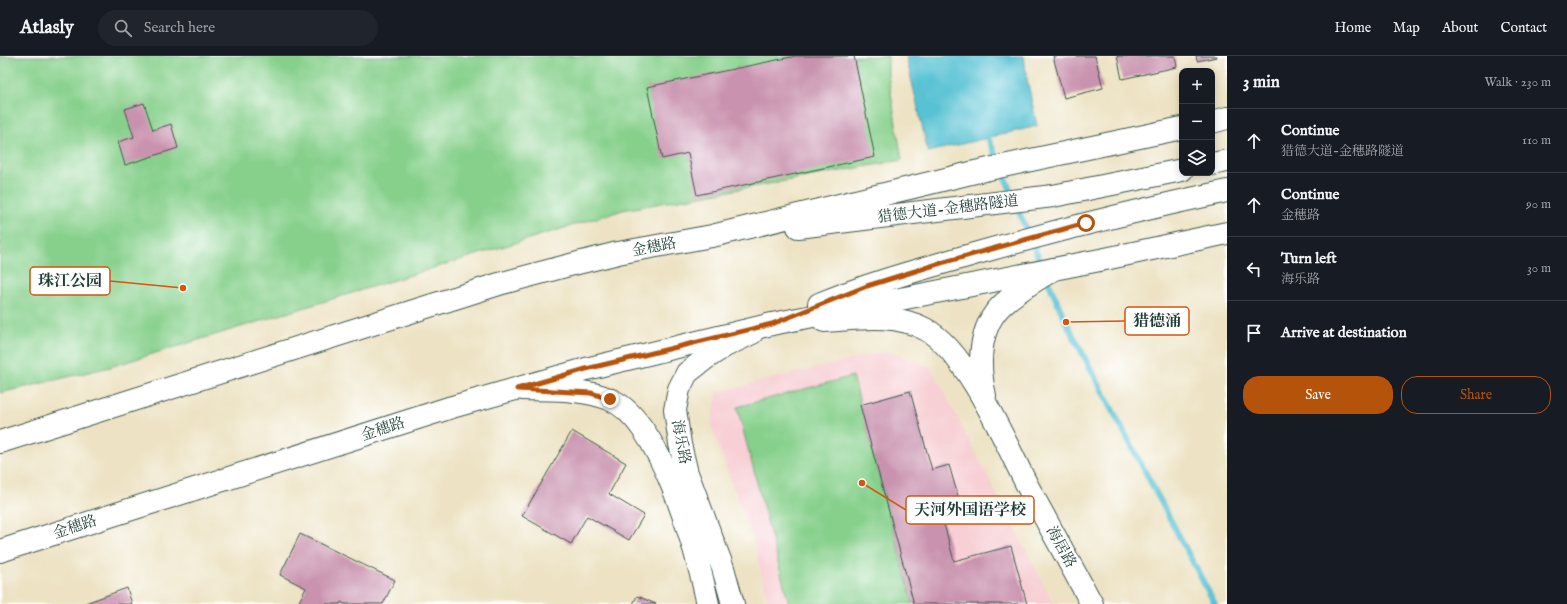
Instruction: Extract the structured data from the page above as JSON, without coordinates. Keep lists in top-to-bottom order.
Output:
{
  "streets": {
    "main road": [
      "猎德大道-金穗路隧道",
      "金穗路",
      "海乐路",
      "海居路"
    ]
  },
  "crossings": [
    ["猎德大道-金穗路隧道", "金穗路"],
    ["金穗路", "海乐路"]
  ],
  "places": ["珠江公园", "猎德涌", "天河外国语学校"],
  "page": {
    "header": "Atlasly",
    "search": "Search here",
    "nav": [
      "Home",
      "Map",
      "About",
      "Contact"
    ],
    "heading": ["3 min", "Walk · 230 m"],
    "map_buttons": ["+", "−"],
    "list": [
      ["Continue", "猎德大道-金穗路隧道", "110 m"],
      ["Continue", "金穗路", "90 m"],
      ["Turn left", "海乐路", "30 m"],
      "Arrive at destination"
    ],
    "buttons": ["Save", "Share"]
  }
}
